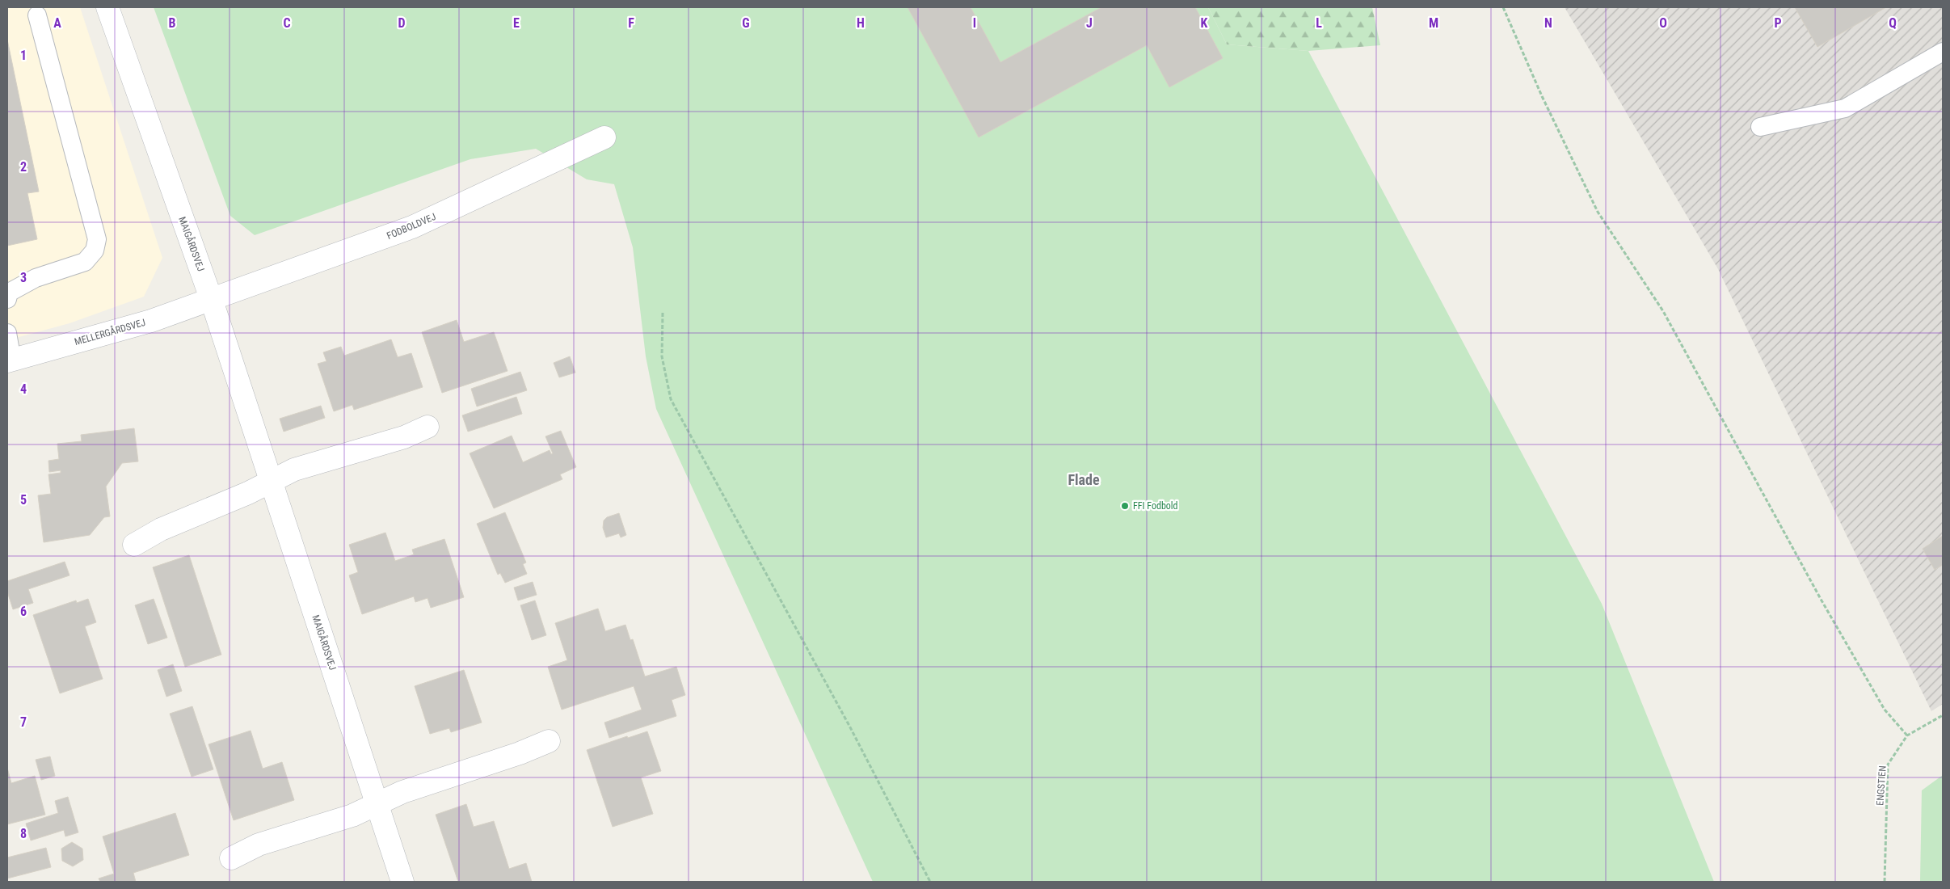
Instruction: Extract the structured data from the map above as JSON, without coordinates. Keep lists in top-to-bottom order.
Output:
{
  "streets": {
    "street": ["FODBOLDVEJ", "MAIGÅRDSVEJ", "MELLERGÅRDSVEJ"],
    "path": ["ENGSTIEN"]
  },
  "crossings": [
    ["FODBOLDVEJ", "MAIGÅRDSVEJ"],
    ["FODBOLDVEJ", "MELLERGÅRDSVEJ"],
    ["MAIGÅRDSVEJ", "MELLERGÅRDSVEJ"]
  ],
  "districts": ["Flade"],
  "places": ["FFI Fodbold"],
  "grid": {
    "columns": [
      "A",
      "B",
      "C",
      "D",
      "E",
      "F",
      "G",
      "H",
      "I",
      "J",
      "K",
      "L",
      "M",
      "N",
      "O",
      "P",
      "Q"
    ],
    "rows": [
      "1",
      "2",
      "3",
      "4",
      "5",
      "6",
      "7",
      "8"
    ]
  }
}
